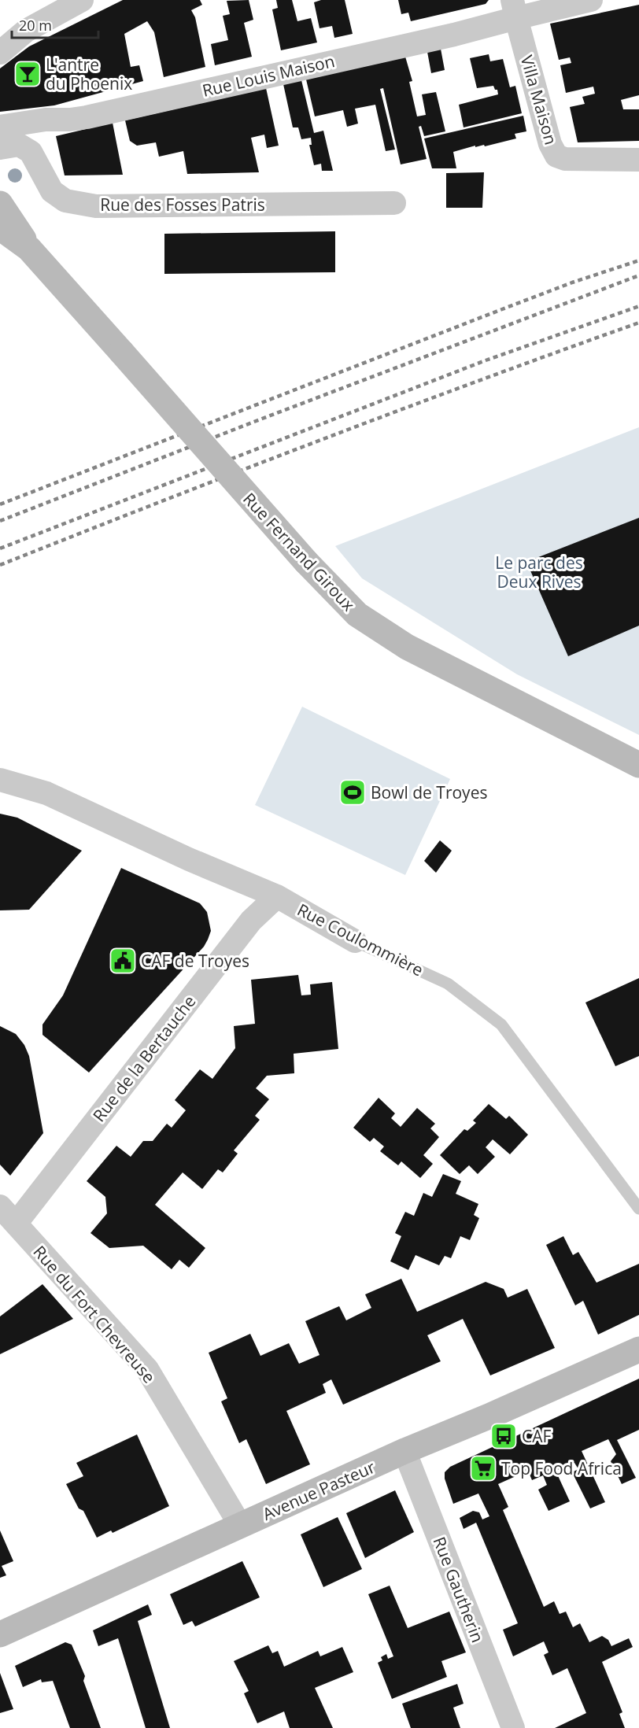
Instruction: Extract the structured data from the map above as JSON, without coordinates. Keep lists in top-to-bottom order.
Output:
{
  "streets": {
    "street": [
      "Rue Louis Maison",
      "Villa Maison",
      "Rue des Fosses Patris",
      "Rue Fernand Giroux",
      "Rue Coulommière",
      "Rue de la Bertauche",
      "Rue du Fort Chevreuse",
      "Avenue Pasteur",
      "Rue Gautherin"
    ]
  },
  "crossings": [
    ["Rue Louis Maison", "Villa Maison"],
    ["Rue Coulommière", "Rue de la Bertauche"],
    ["Rue de la Bertauche", "Rue du Fort Chevreuse"],
    ["Rue du Fort Chevreuse", "Avenue Pasteur"],
    ["Avenue Pasteur", "Rue Gautherin"]
  ],
  "parks": ["Le parc des Deux Rives"],
  "places": {
    "bar": ["L'antre du Phoenix"],
    "sports": ["Bowl de Troyes"],
    "public building": ["CAF de Troyes"],
    "bus stop": ["CAF"],
    "supermarket": ["Top Food Africa"]
  },
  "scale_bar": "20 m"
}
